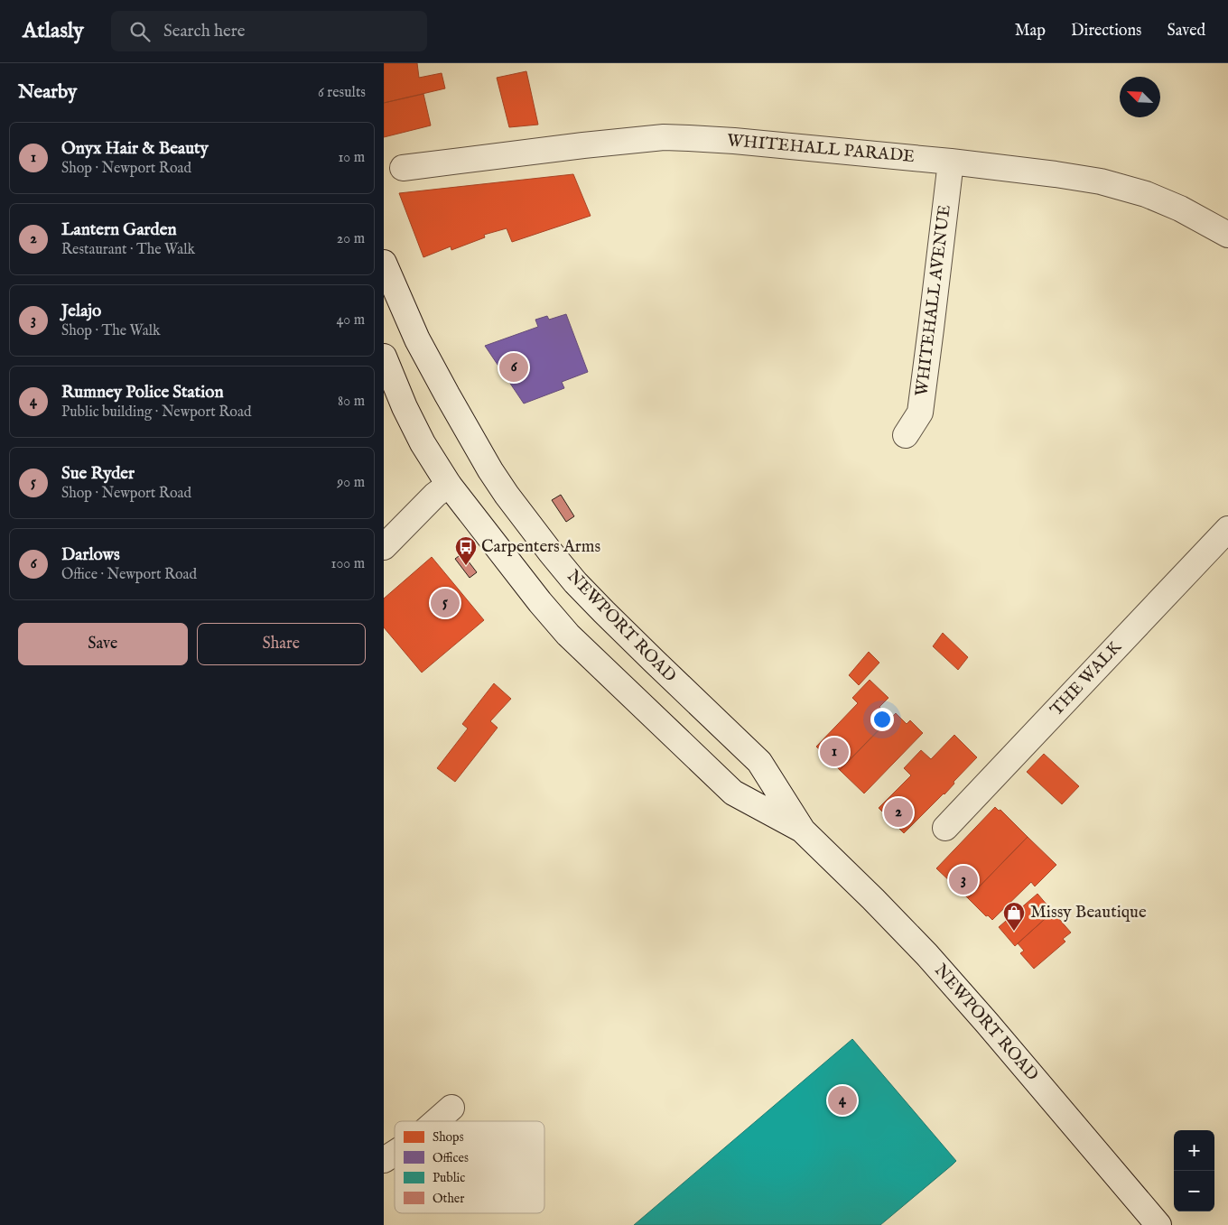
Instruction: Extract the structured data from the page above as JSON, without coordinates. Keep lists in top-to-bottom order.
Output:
{
  "streets": {
    "main road": [
      "WHITEHALL PARADE",
      "WHITEHALL AVENUE",
      "NEWPORT ROAD",
      "THE WALK"
    ]
  },
  "crossings": [
    ["WHITEHALL PARADE", "WHITEHALL AVENUE"]
  ],
  "places": {
    "bus stop": ["Carpenters Arms"],
    "shop": ["Missy Beautique"]
  },
  "legend": [
    "Shops",
    "Offices",
    "Public",
    "Other"
  ],
  "north": "top left",
  "page": {
    "header": "Atlasly",
    "search": "Search here",
    "nav": ["Map", "Directions", "Saved"],
    "heading": ["Nearby", "6 results"],
    "list": [
      {
        "mark": "1",
        "name": "Onyx Hair & Beauty",
        "note": "Shop · Newport Road",
        "value": "10 m"
      },
      {
        "mark": "2",
        "name": "Lantern Garden",
        "note": "Restaurant · The Walk",
        "value": "20 m"
      },
      {
        "mark": "3",
        "name": "Jelajo",
        "note": "Shop · The Walk",
        "value": "40 m"
      },
      {
        "mark": "4",
        "name": "Rumney Police Station",
        "note": "Public building · Newport Road",
        "value": "80 m"
      },
      {
        "mark": "5",
        "name": "Sue Ryder",
        "note": "Shop · Newport Road",
        "value": "90 m"
      },
      {
        "mark": "6",
        "name": "Darlows",
        "note": "Office · Newport Road",
        "value": "100 m"
      }
    ],
    "pins": [
      "6",
      "5",
      "1",
      "2",
      "3",
      "4"
    ],
    "buttons": ["Save", "Share"],
    "map_buttons": ["+", "−"]
  }
}
